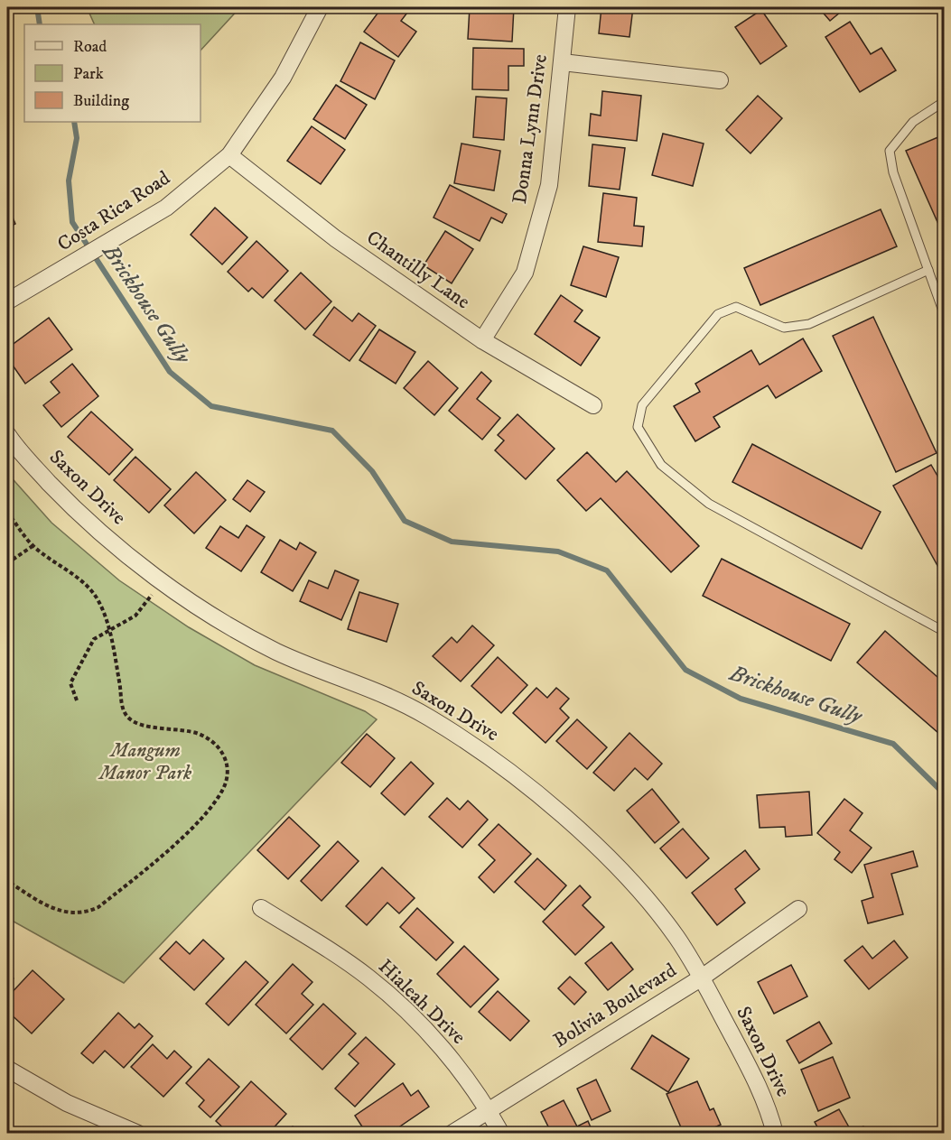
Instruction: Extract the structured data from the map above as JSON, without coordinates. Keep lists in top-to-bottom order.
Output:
{
  "streets": {
    "street": [
      "Donna Lynn Drive",
      "Costa Rica Road",
      "Chantilly Lane",
      "Saxon Drive",
      "Hialeah Drive",
      "Bolivia Boulevard"
    ]
  },
  "crossings": [
    ["Donna Lynn Drive", "Chantilly Lane"],
    ["Costa Rica Road", "Chantilly Lane"],
    ["Saxon Drive", "Bolivia Boulevard"],
    ["Hialeah Drive", "Bolivia Boulevard"]
  ],
  "water": ["Brickhouse Gully"],
  "parks": ["Mangum Manor Park"],
  "legend": ["Road", "Park", "Building"]
}
